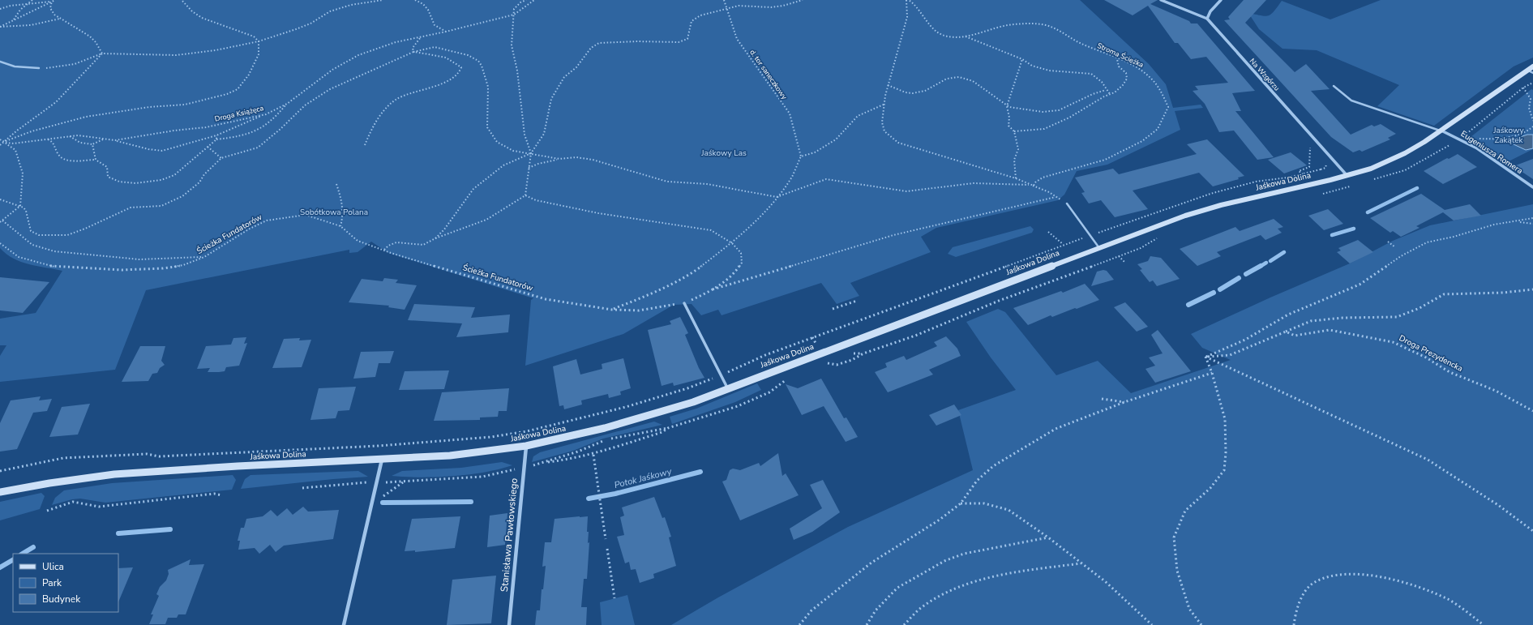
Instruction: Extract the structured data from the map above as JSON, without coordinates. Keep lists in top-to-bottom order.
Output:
{
  "streets": {
    "street": [
      "Na Wzgórzu",
      "Eugeniusza Romera",
      "Jaśkowa Dolina",
      "Stanisława Pawłowskiego"
    ],
    "path": [
      "Stroma Ścieżka",
      "d. tor saneczkowy",
      "Droga Książęca",
      "Ścieżka Fundatorów",
      "Droga Prezydencka"
    ]
  },
  "crossings": [
    ["Na Wzgórzu", "Jaśkowa Dolina"],
    ["Eugeniusza Romera", "Jaśkowa Dolina"],
    ["Jaśkowa Dolina", "Stanisława Pawłowskiego"]
  ],
  "water": ["Potok Jaśkowy"],
  "parks": ["Jaśkowy Zakątek", "Jaśkowy Las", "Sobótkowa Polana"],
  "legend": ["Ulica", "Park", "Budynek"]
}
